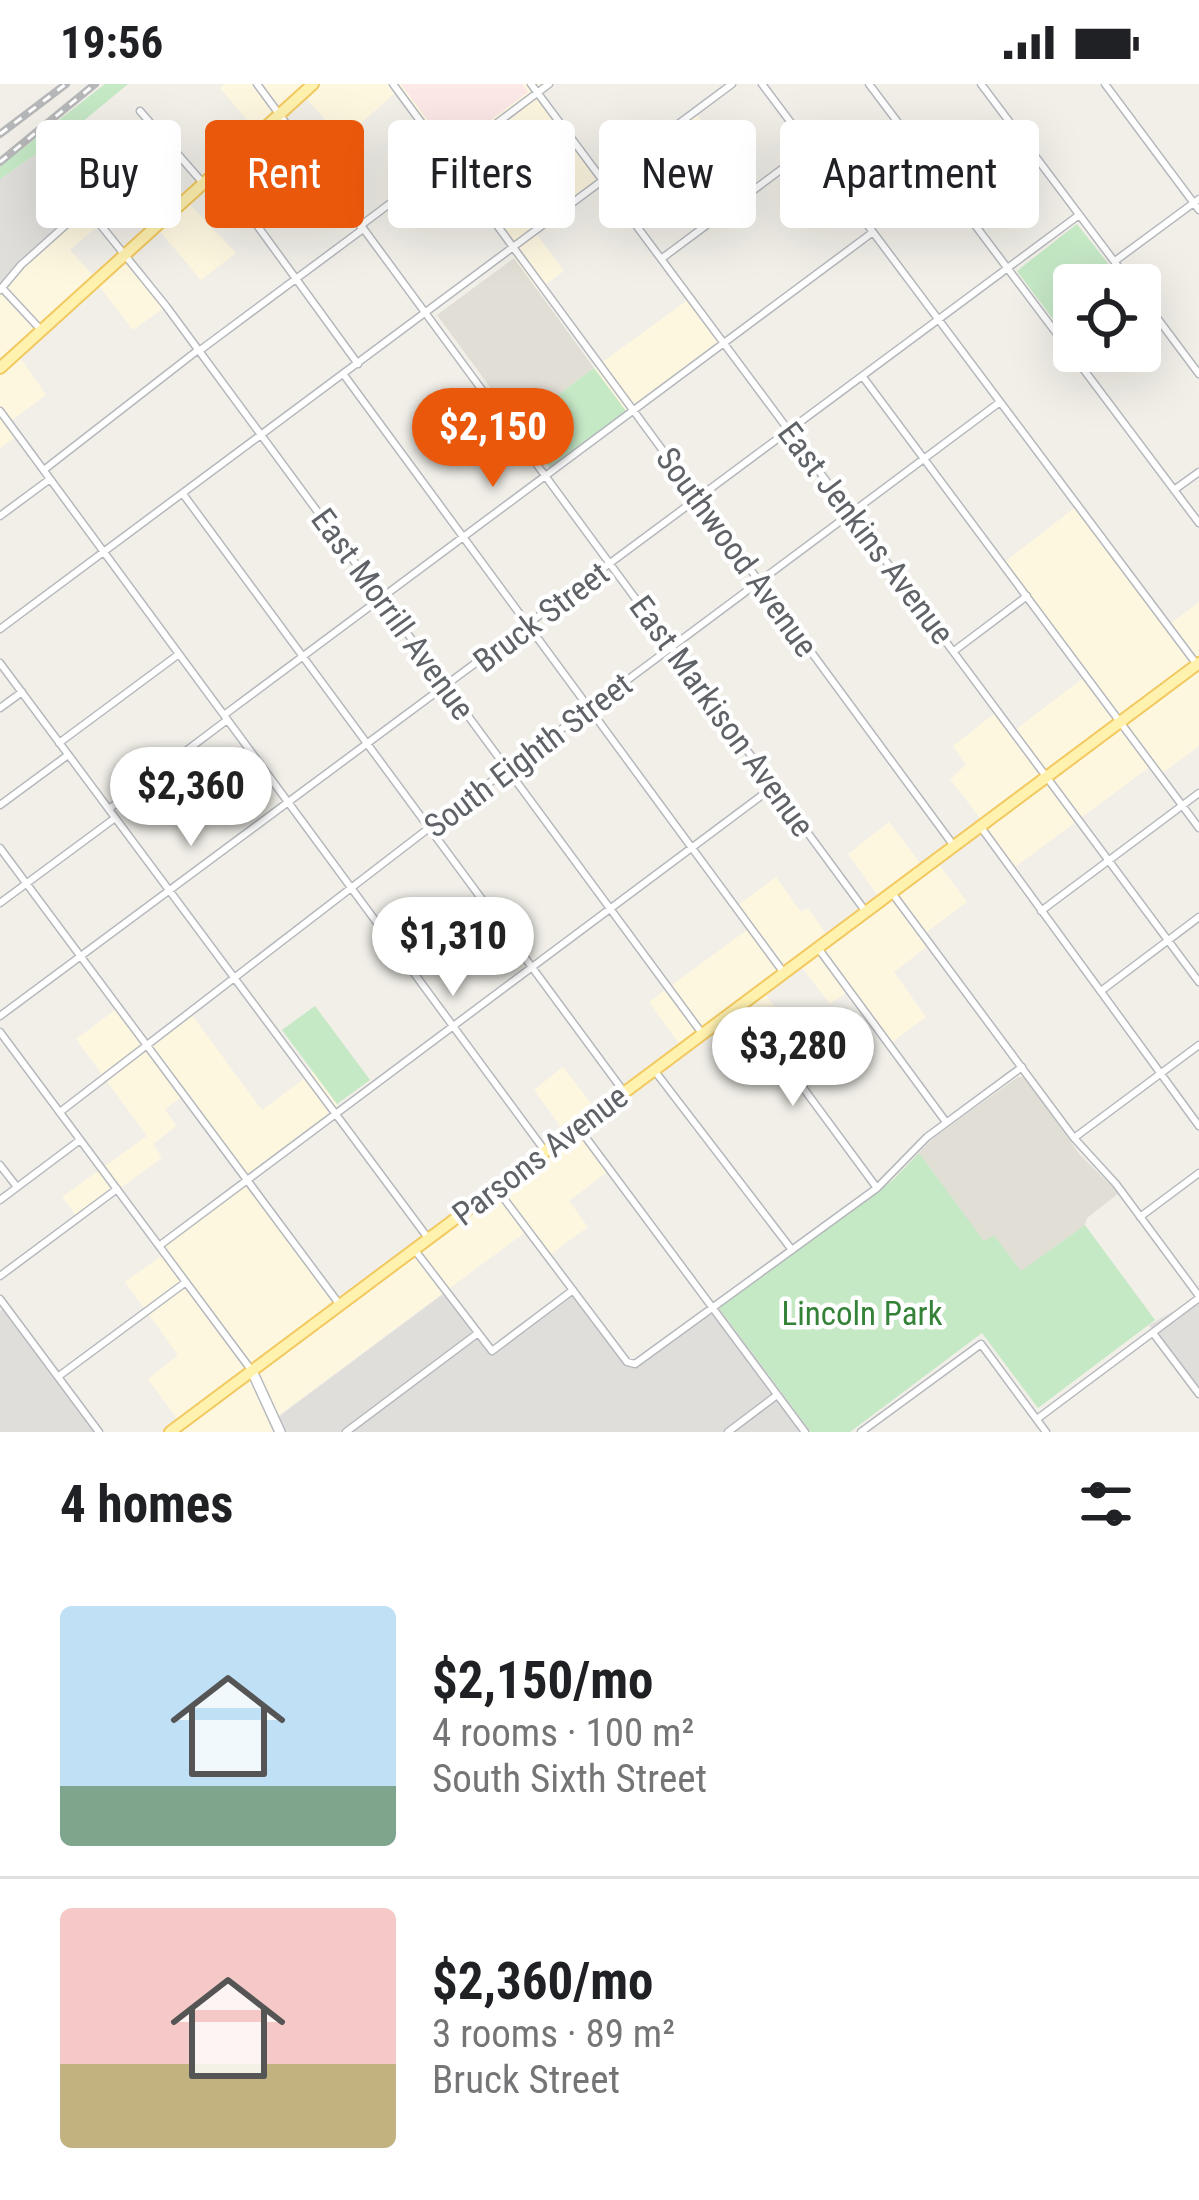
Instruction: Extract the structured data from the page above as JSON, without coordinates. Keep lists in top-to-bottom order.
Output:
{
  "streets": {
    "main road": ["Parsons Avenue"],
    "street": [
      "East Jenkins Avenue",
      "Southwood Avenue",
      "East Morrill Avenue",
      "Bruck Street",
      "East Markison Avenue",
      "South Eighth Street"
    ]
  },
  "crossings": [
    ["East Jenkins Avenue", "Bruck Street"],
    ["East Jenkins Avenue", "South Eighth Street"],
    ["East Jenkins Avenue", "Parsons Avenue"],
    ["Southwood Avenue", "Bruck Street"],
    ["Southwood Avenue", "South Eighth Street"],
    ["Southwood Avenue", "Parsons Avenue"],
    ["East Morrill Avenue", "Bruck Street"],
    ["East Morrill Avenue", "South Eighth Street"],
    ["East Morrill Avenue", "Parsons Avenue"],
    ["Bruck Street", "East Markison Avenue"],
    ["East Markison Avenue", "South Eighth Street"],
    ["East Markison Avenue", "Parsons Avenue"]
  ],
  "parks": ["Lincoln Park"],
  "page": {
    "status": "19:56",
    "chip": [
      "Buy",
      "Rent",
      "Filters",
      "New",
      "Apartment"
    ],
    "price": [
      "$2,150",
      "$2,360",
      "$1,310",
      "$3,280"
    ],
    "heading": "4 homes",
    "list": [
      {
        "name": "$2,150/mo",
        "note": "4 rooms · 100 m² · South Sixth Street"
      },
      {
        "name": "$2,360/mo",
        "note": "3 rooms · 89 m² · Bruck Street"
      }
    ]
  }
}
